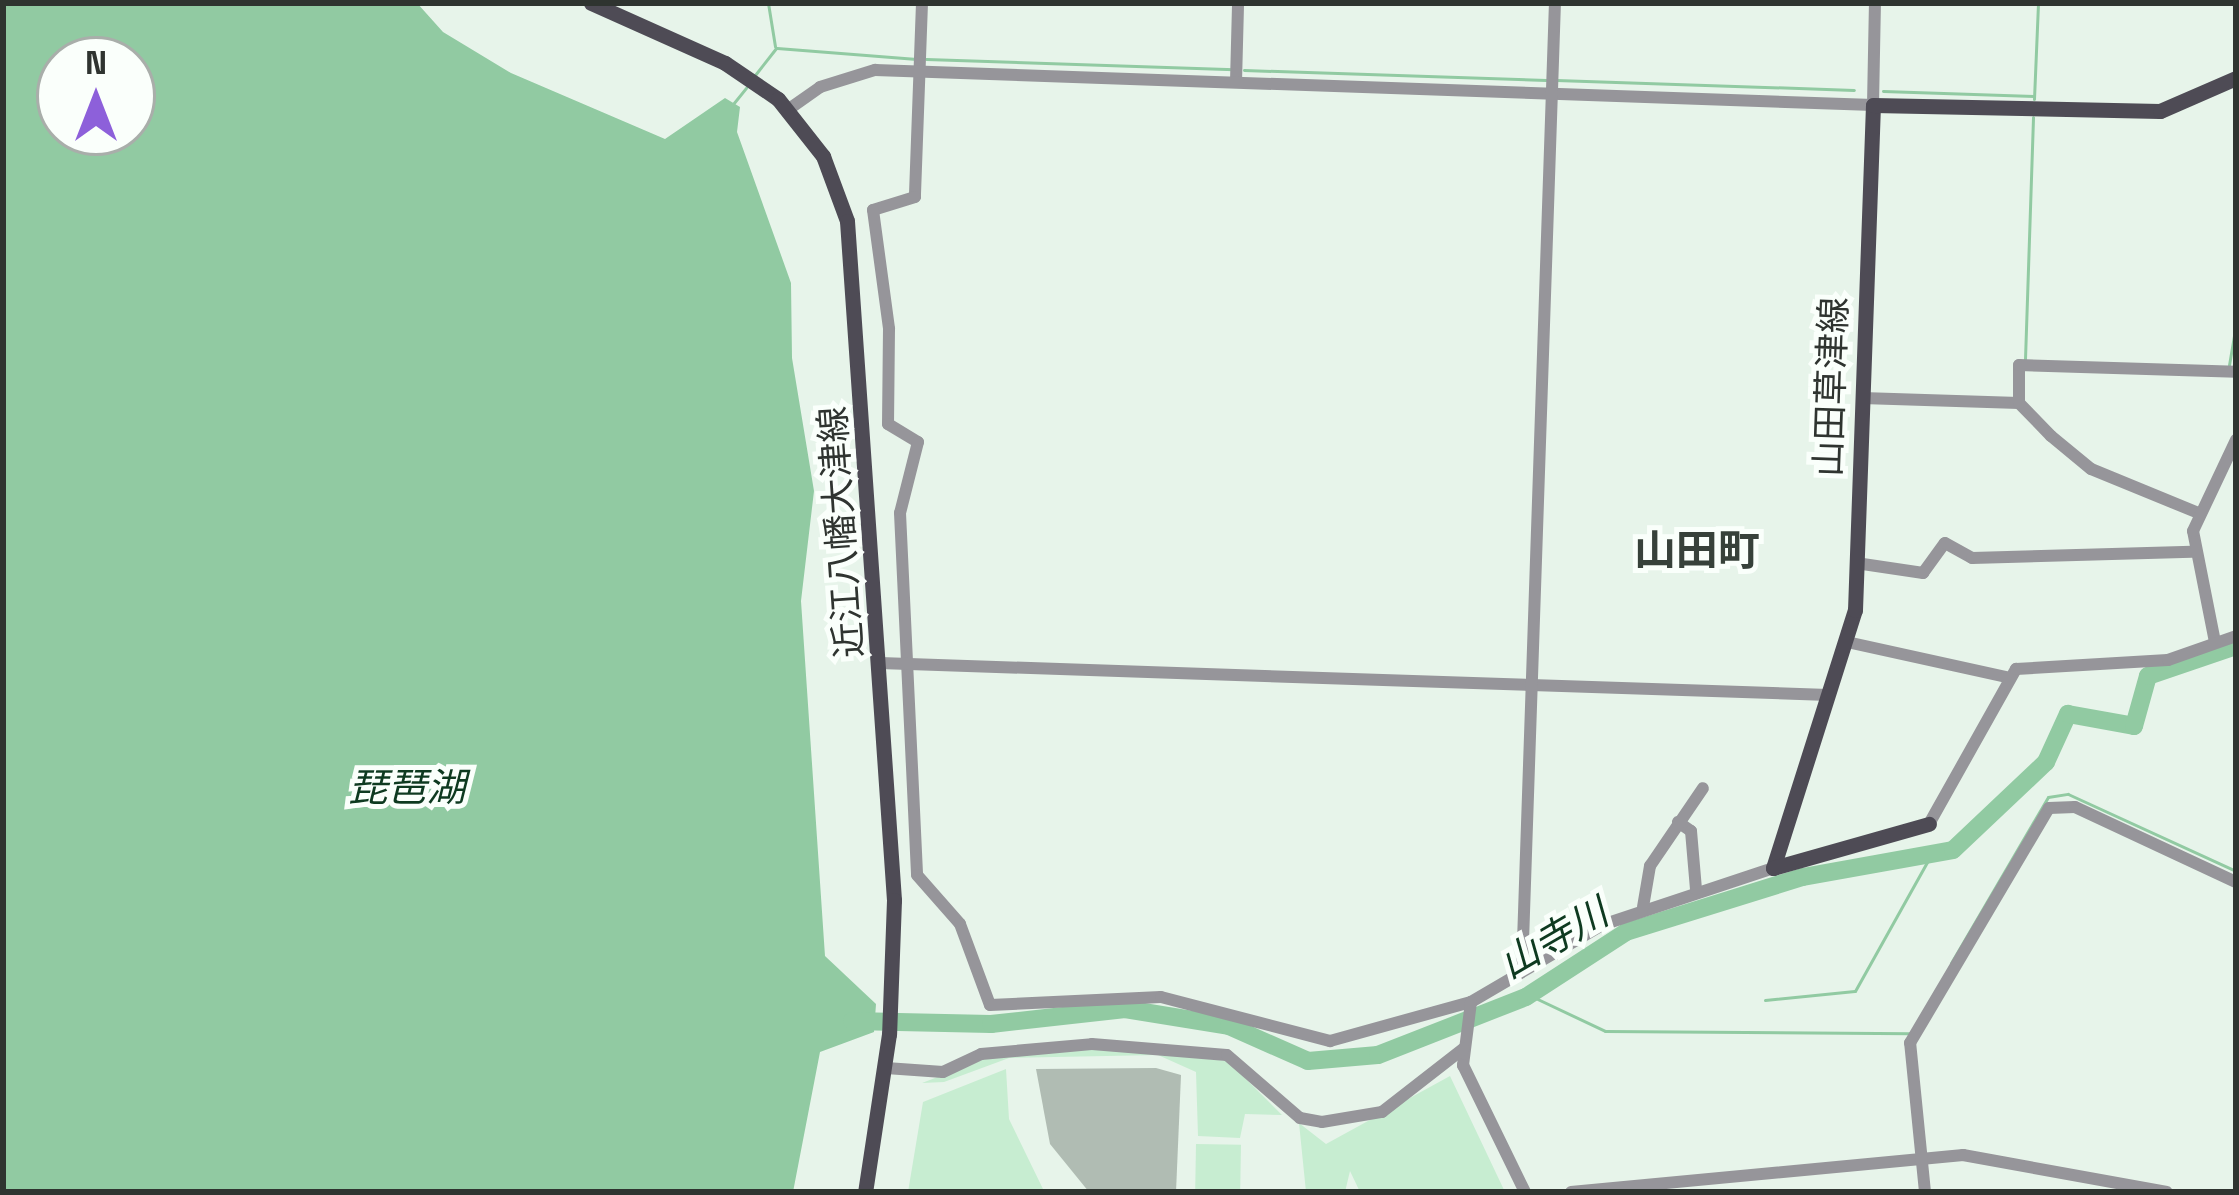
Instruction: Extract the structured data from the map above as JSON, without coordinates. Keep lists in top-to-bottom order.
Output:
{
  "streets": {
    "main road": ["山田草津線", "近江八幡大津線"]
  },
  "districts": ["山田町"],
  "water": ["琵琶湖", "山寺川"],
  "north": "top"
}
